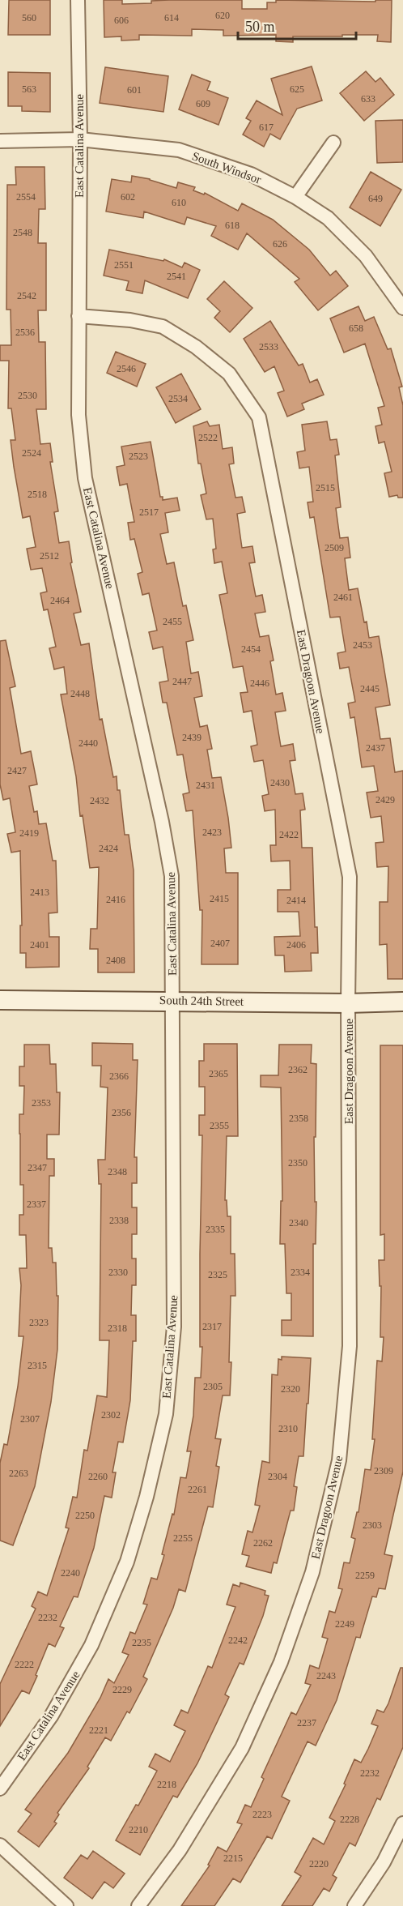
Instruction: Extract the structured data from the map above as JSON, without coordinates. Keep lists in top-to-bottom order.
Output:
{
  "streets": {
    "street": [
      "East Catalina Avenue",
      "South Windsor",
      "East Dragoon Avenue",
      "South 24th Street"
    ]
  },
  "crossings": [
    ["East Catalina Avenue", "South Windsor"],
    ["East Catalina Avenue", "East Dragoon Avenue"],
    ["East Catalina Avenue", "South 24th Street"],
    ["East Dragoon Avenue", "South 24th Street"]
  ],
  "house_numbers": [
    "620",
    "560",
    "614",
    "606",
    "563",
    "625",
    "601",
    "633",
    "609",
    "617",
    "2554",
    "602",
    "649",
    "610",
    "618",
    "2548",
    "626",
    "2551",
    "2541",
    "2542",
    "658",
    "2536",
    "2533",
    "2546",
    "2530",
    "2534",
    "2522",
    "2524",
    "2523",
    "2515",
    "2518",
    "2517",
    "2509",
    "2512",
    "2461",
    "2464",
    "2455",
    "2453",
    "2454",
    "2447",
    "2446",
    "2445",
    "2448",
    "2439",
    "2440",
    "2437",
    "2427",
    "2430",
    "2431",
    "2429",
    "2432",
    "2423",
    "2419",
    "2422",
    "2424",
    "2413",
    "2415",
    "2416",
    "2414",
    "2407",
    "2401",
    "2406",
    "2408",
    "2362",
    "2365",
    "2366",
    "2353",
    "2356",
    "2358",
    "2355",
    "2350",
    "2347",
    "2348",
    "2337",
    "2338",
    "2340",
    "2335",
    "2330",
    "2334",
    "2325",
    "2323",
    "2317",
    "2318",
    "2315",
    "2305",
    "2320",
    "2302",
    "2307",
    "2310",
    "2309",
    "2263",
    "2260",
    "2304",
    "2261",
    "2250",
    "2303",
    "2255",
    "2262",
    "2240",
    "2259",
    "2232",
    "2249",
    "2242",
    "2235",
    "2222",
    "2243",
    "2229",
    "2237",
    "2221",
    "2232",
    "2218",
    "2223",
    "2228",
    "2210",
    "2215",
    "2220"
  ],
  "scale_bar": "50 m"
}
